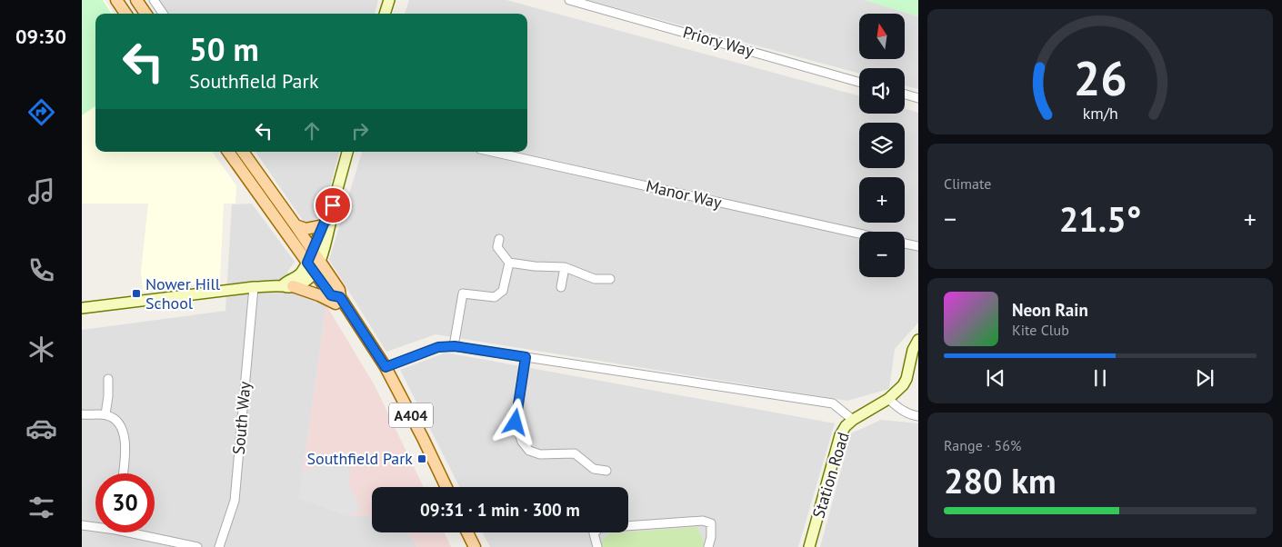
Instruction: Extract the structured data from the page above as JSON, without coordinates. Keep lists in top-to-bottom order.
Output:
{
  "streets": {
    "main road": ["A404"],
    "street": [
      "Priory Way",
      "Manor Way",
      "South Way",
      "Station Road"
    ]
  },
  "places": {
    "transit": ["Nower Hill School", "Southfield Park"]
  },
  "north": "top",
  "page": {
    "tabs": "09:30",
    "map_buttons": ["+", "−"],
    "turn": ["50 m", "Southfield Park"],
    "tile": [
      "Climate",
      ["Range · 56%", "280 km"]
    ],
    "heat": ["−", "21.5°", "+"],
    "song": ["Neon Rain", "Kite Club"],
    "limit": "30",
    "trip": "09:31 · 1 min · 300 m",
    "gauge": ["26", "km/h"]
  }
}
